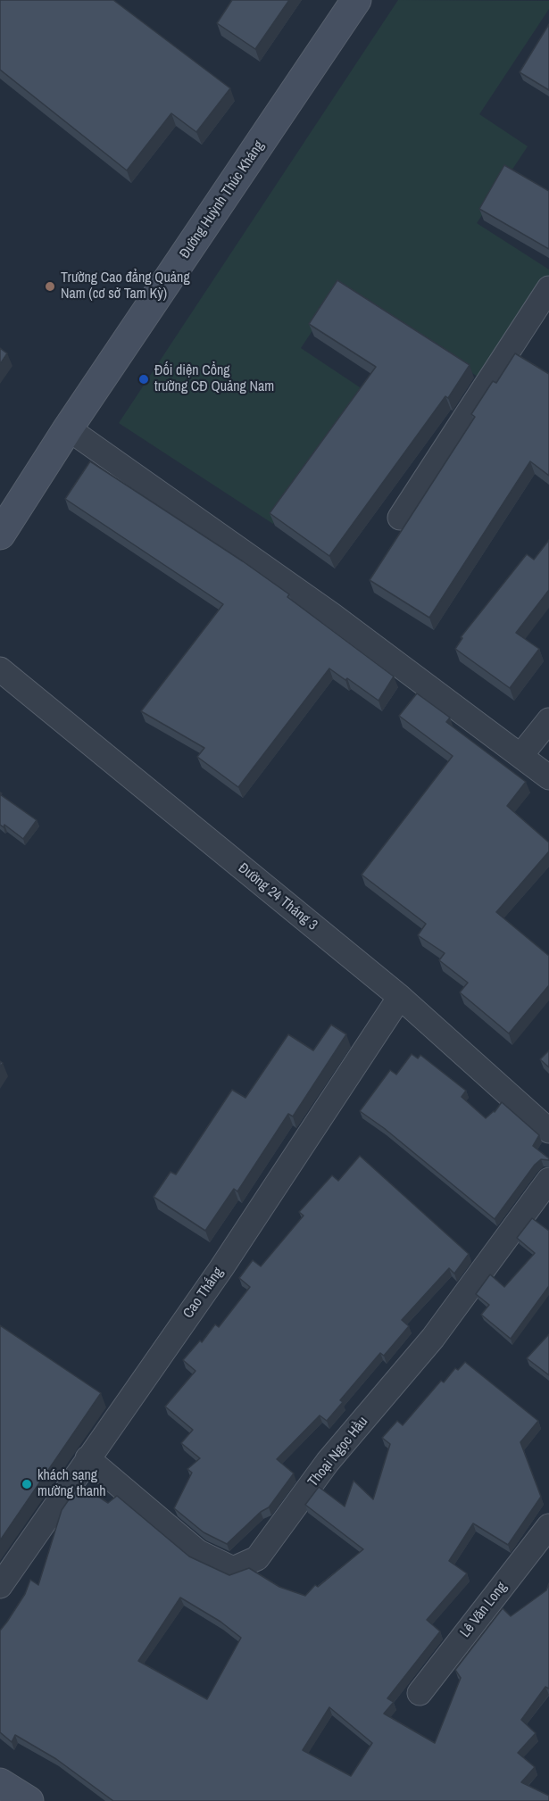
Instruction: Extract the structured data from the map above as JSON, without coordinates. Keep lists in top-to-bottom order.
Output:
{
  "streets": {
    "street": [
      "Đường Huỳnh Thúc Kháng",
      "Đường 24 Tháng 3",
      "Cao Thắng",
      "Thoại Ngọc Hầu",
      "Lê Văn Long"
    ]
  },
  "crossings": [
    ["Đường 24 Tháng 3", "Cao Thắng"],
    ["Cao Thắng", "Thoại Ngọc Hầu"]
  ],
  "places": ["Trường Cao đẳng Quảng Nam (cơ sở Tam Kỳ)", "Đối diện Cổng trường CĐ Quảng Nam", "khách sạng mường thanh"]
}
